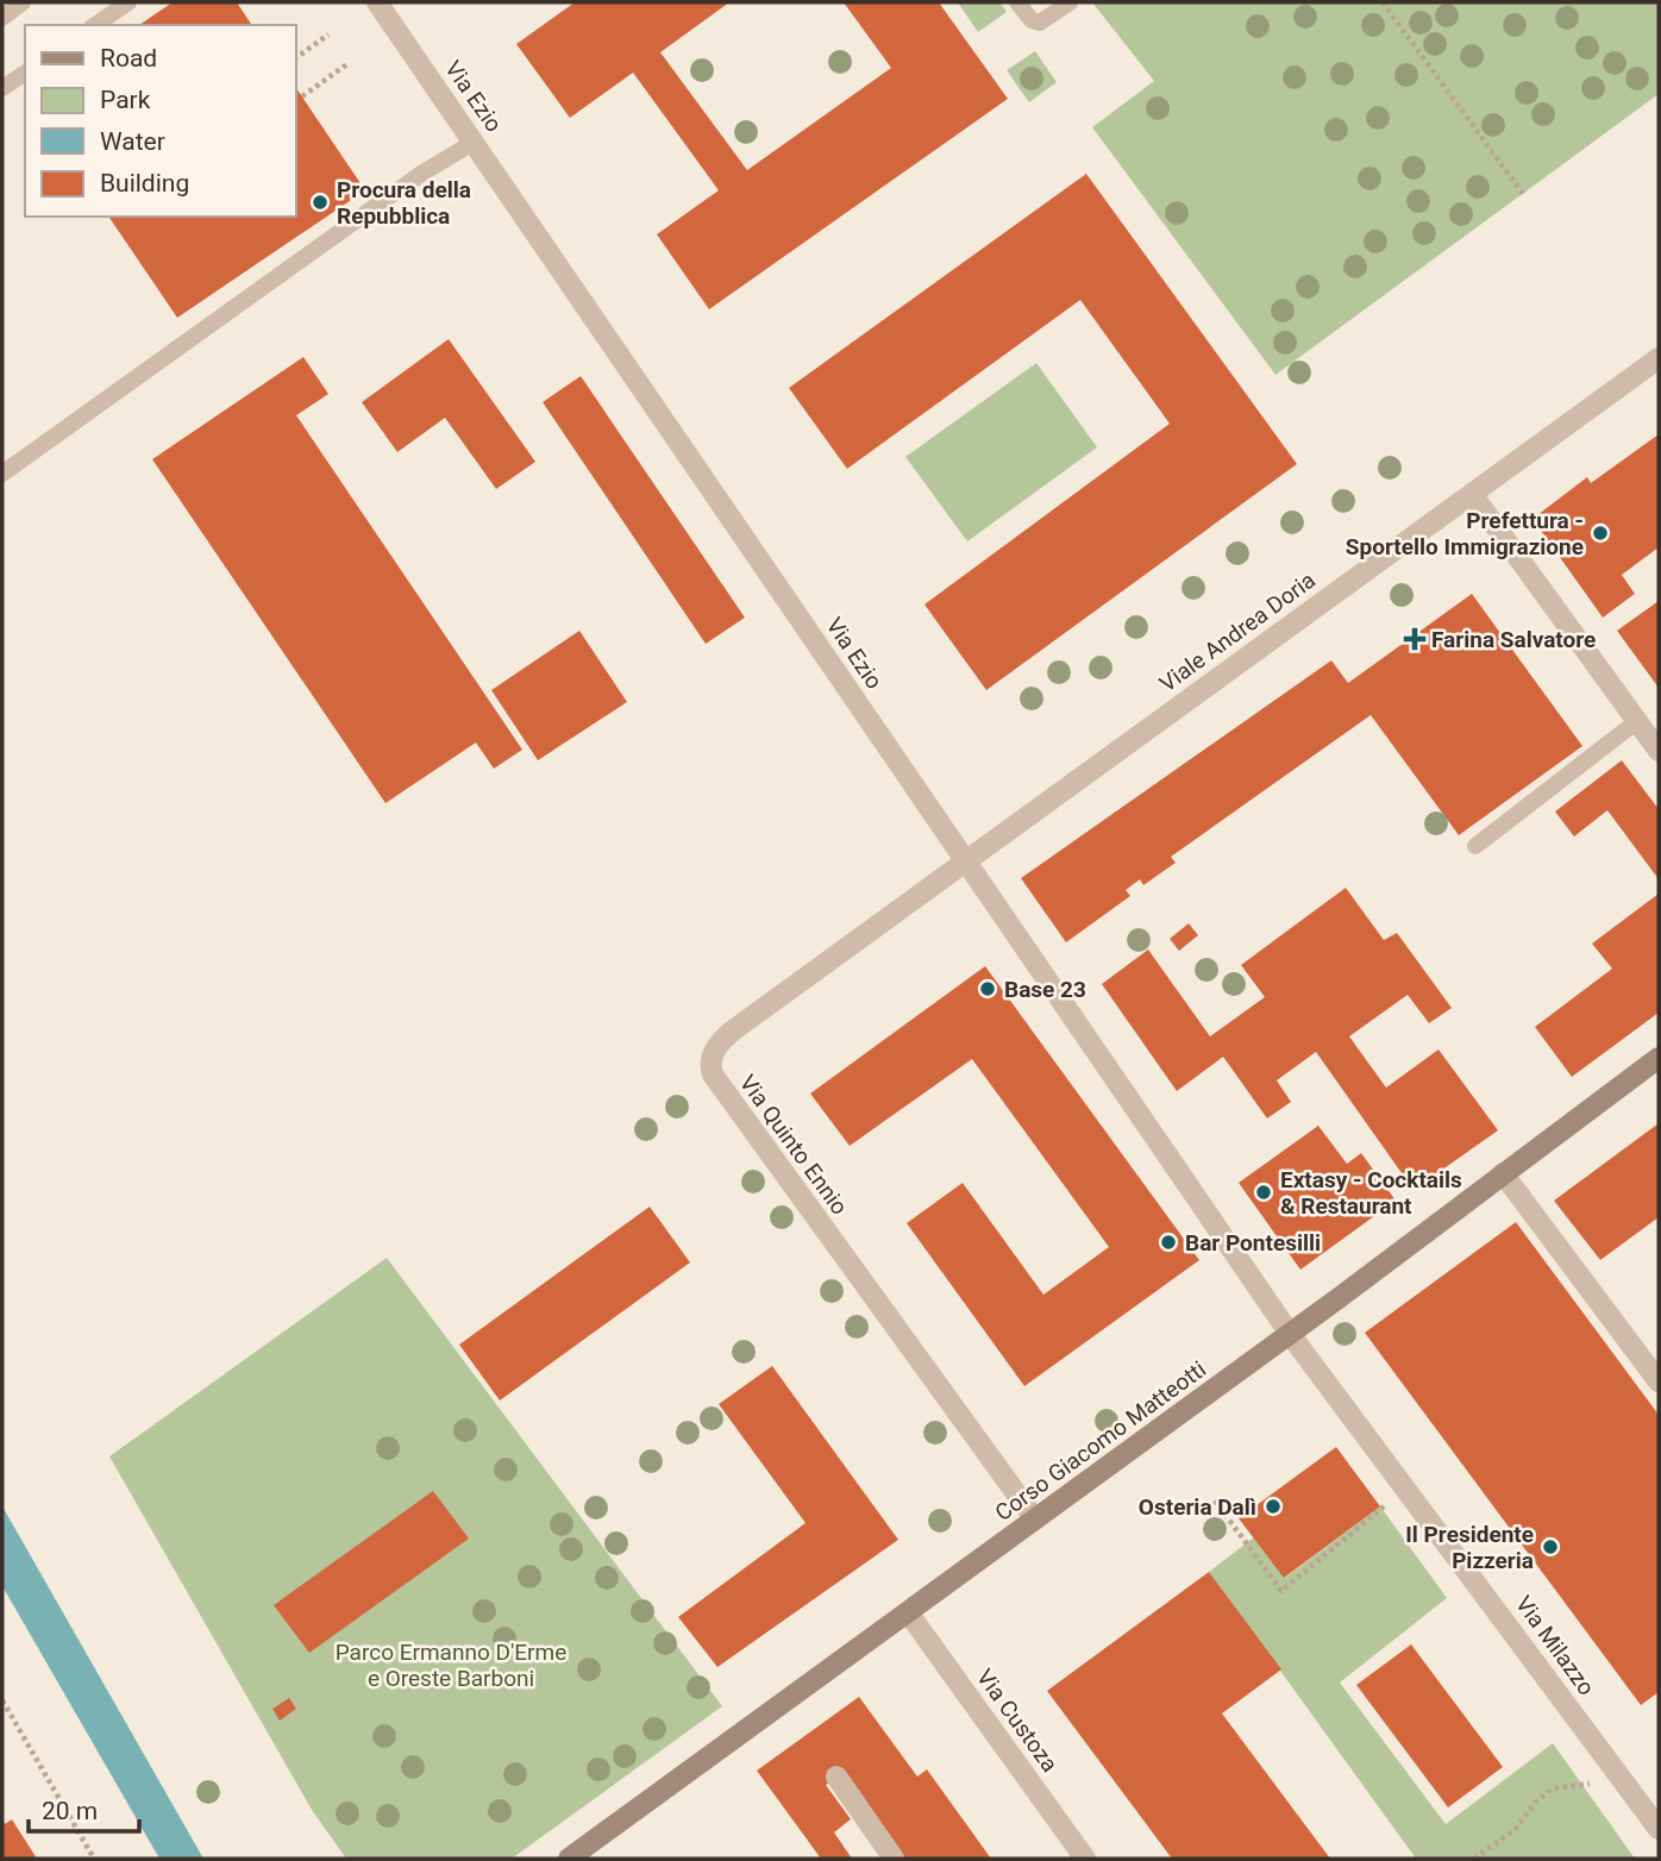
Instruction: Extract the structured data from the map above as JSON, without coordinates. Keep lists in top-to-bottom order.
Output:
{
  "streets": {
    "main road": ["Corso Giacomo Matteotti"],
    "street": [
      "Via Ezio",
      "Viale Andrea Doria",
      "Via Quinto Ennio",
      "Via Milazzo",
      "Via Custoza"
    ]
  },
  "crossings": [
    ["Via Ezio", "Viale Andrea Doria"],
    ["Via Ezio", "Via Quinto Ennio"],
    ["Via Ezio", "Corso Giacomo Matteotti"],
    ["Via Ezio", "Via Milazzo"],
    ["Viale Andrea Doria", "Via Quinto Ennio"],
    ["Via Quinto Ennio", "Corso Giacomo Matteotti"],
    ["Corso Giacomo Matteotti", "Via Milazzo"],
    ["Corso Giacomo Matteotti", "Via Custoza"]
  ],
  "parks": ["Parco Ermanno D'Erme e Oreste Barboni"],
  "places": {
    "other": [
      "Procura della Repubblica",
      "Prefettura - Sportello Immigrazione",
      "Base 23",
      "Extasy - Cocktails & Restaurant",
      "Bar Pontesilli",
      "Osteria Dalì",
      "Il Presidente Pizzeria"
    ],
    "health": ["Farina Salvatore"]
  },
  "legend": [
    "Road",
    "Park",
    "Water",
    "Building"
  ],
  "scale_bar": "20 m"
}
